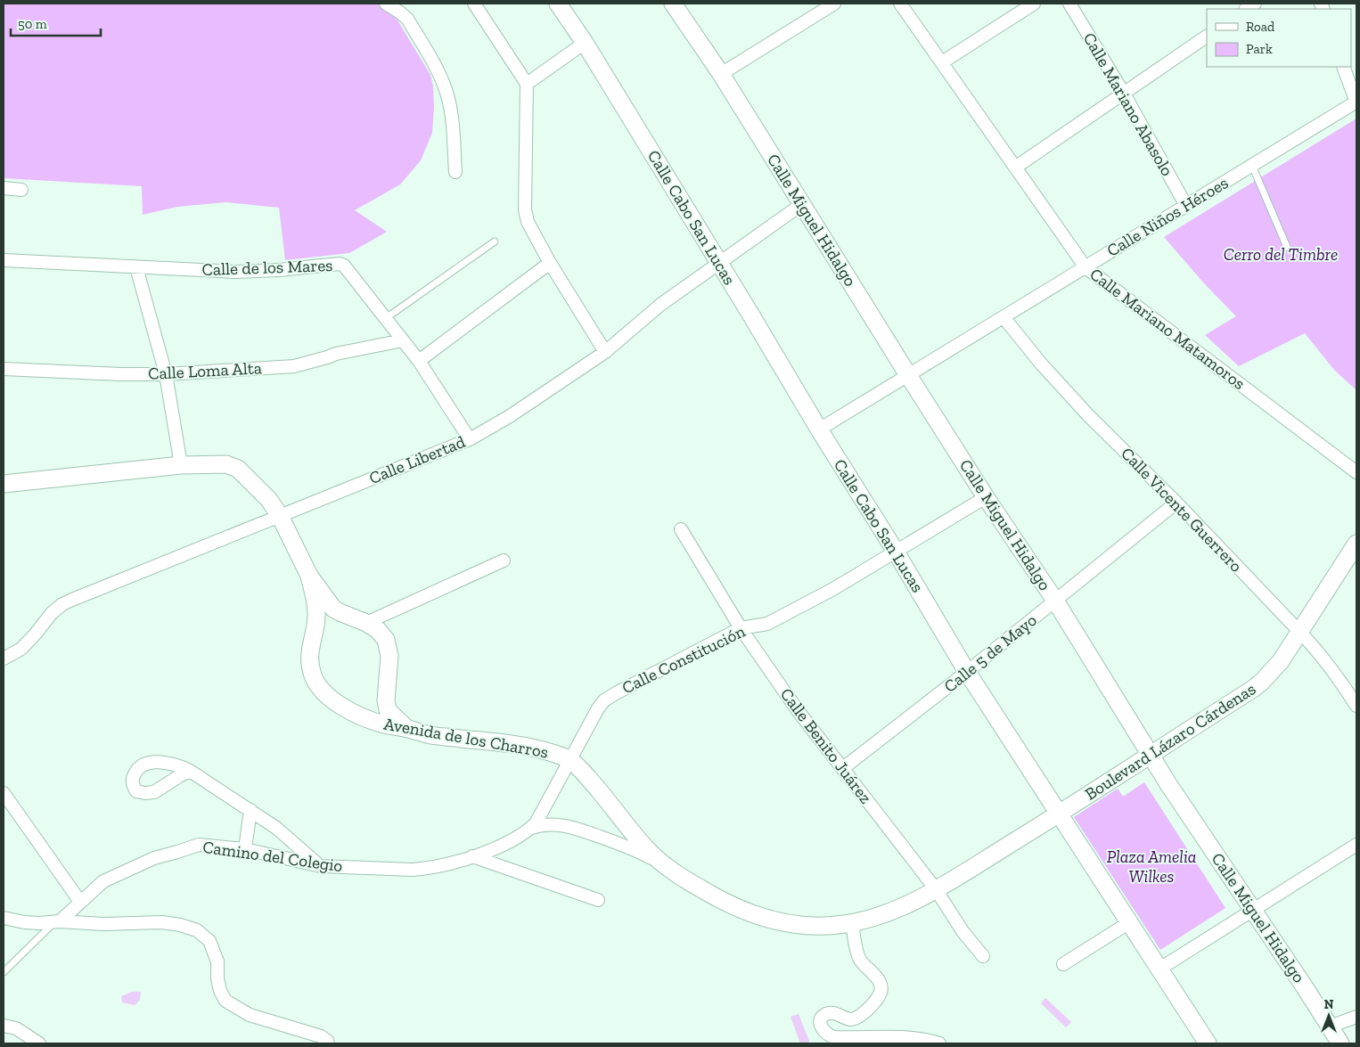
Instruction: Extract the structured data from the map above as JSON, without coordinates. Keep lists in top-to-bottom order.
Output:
{
  "streets": {
    "main road": [
      "Calle Cabo San Lucas",
      "Calle Miguel Hidalgo",
      "Avenida de los Charros",
      "Boulevard Lázaro Cárdenas"
    ],
    "street": [
      "Calle Mariano Abasolo",
      "Calle Niños Héroes",
      "Calle de los Mares",
      "Calle Mariano Matamoros",
      "Calle Loma Alta",
      "Calle Libertad",
      "Calle Vicente Guerrero",
      "Calle 5 de Mayo",
      "Calle Constitución",
      "Calle Benito Juárez",
      "Camino del Colegio"
    ]
  },
  "crossings": [
    ["Calle Mariano Abasolo", "Calle Niños Héroes"],
    ["Calle Niños Héroes", "Calle Cabo San Lucas"],
    ["Calle Niños Héroes", "Calle Miguel Hidalgo"],
    ["Calle Niños Héroes", "Calle Mariano Matamoros"],
    ["Calle Niños Héroes", "Calle Vicente Guerrero"],
    ["Calle Cabo San Lucas", "Calle Libertad"],
    ["Calle Cabo San Lucas", "Calle 5 de Mayo"],
    ["Calle Cabo San Lucas", "Calle Constitución"],
    ["Calle Cabo San Lucas", "Boulevard Lázaro Cárdenas"],
    ["Calle Miguel Hidalgo", "Calle Libertad"],
    ["Calle Miguel Hidalgo", "Calle 5 de Mayo"],
    ["Calle Miguel Hidalgo", "Calle Constitución"],
    ["Calle Miguel Hidalgo", "Boulevard Lázaro Cárdenas"],
    ["Calle de los Mares", "Calle Loma Alta"],
    ["Calle de los Mares", "Calle Libertad"],
    ["Calle Libertad", "Avenida de los Charros"],
    ["Calle Vicente Guerrero", "Calle 5 de Mayo"],
    ["Calle Vicente Guerrero", "Boulevard Lázaro Cárdenas"],
    ["Calle 5 de Mayo", "Calle Benito Juárez"],
    ["Calle Constitución", "Avenida de los Charros"],
    ["Calle Constitución", "Calle Benito Juárez"],
    ["Calle Constitución", "Camino del Colegio"],
    ["Avenida de los Charros", "Boulevard Lázaro Cárdenas"],
    ["Avenida de los Charros", "Calle Benito Juárez"],
    ["Avenida de los Charros", "Camino del Colegio"],
    ["Boulevard Lázaro Cárdenas", "Calle Benito Juárez"]
  ],
  "parks": ["Cerro del Timbre", "Plaza Amelia Wilkes"],
  "legend": ["Road", "Park"],
  "scale_bar": "50 m",
  "north": "top"
}
